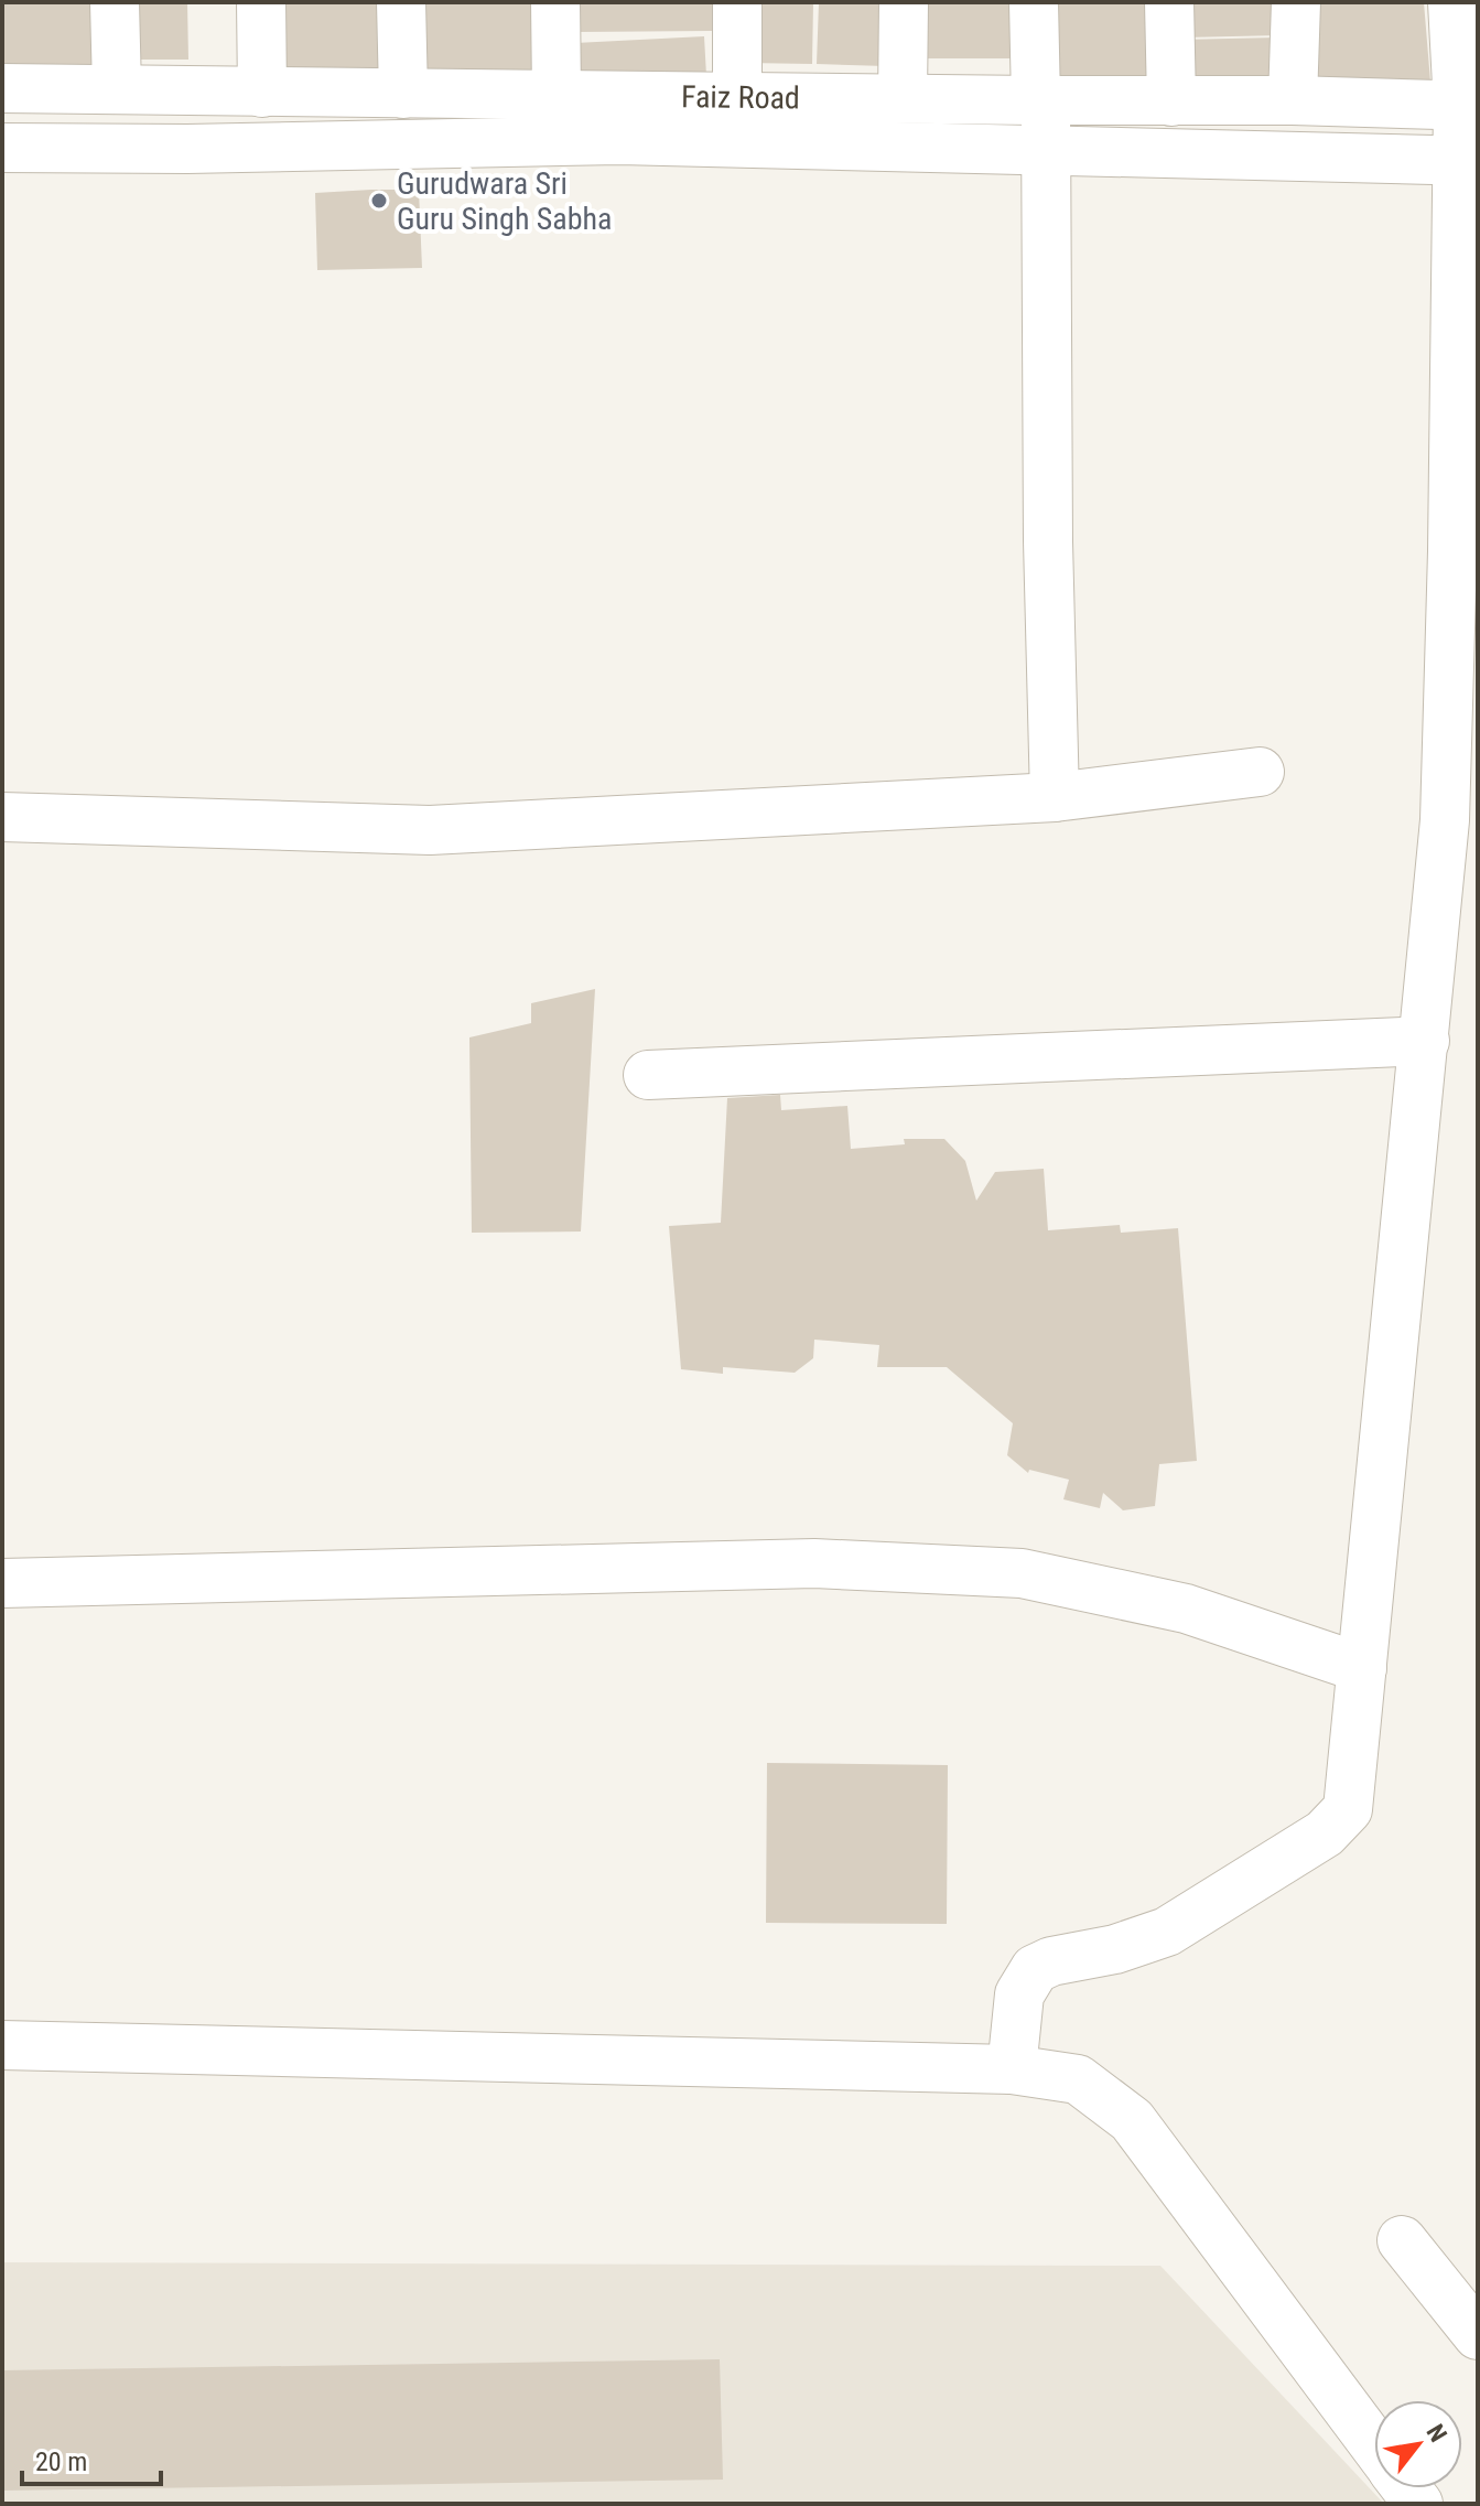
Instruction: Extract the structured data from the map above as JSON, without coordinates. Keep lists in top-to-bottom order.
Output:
{
  "streets": {
    "street": ["Faiz Road"]
  },
  "places": ["Gurudwara Sri Guru Singh Sabha"],
  "scale_bar": "20 m",
  "north": "top right"
}
